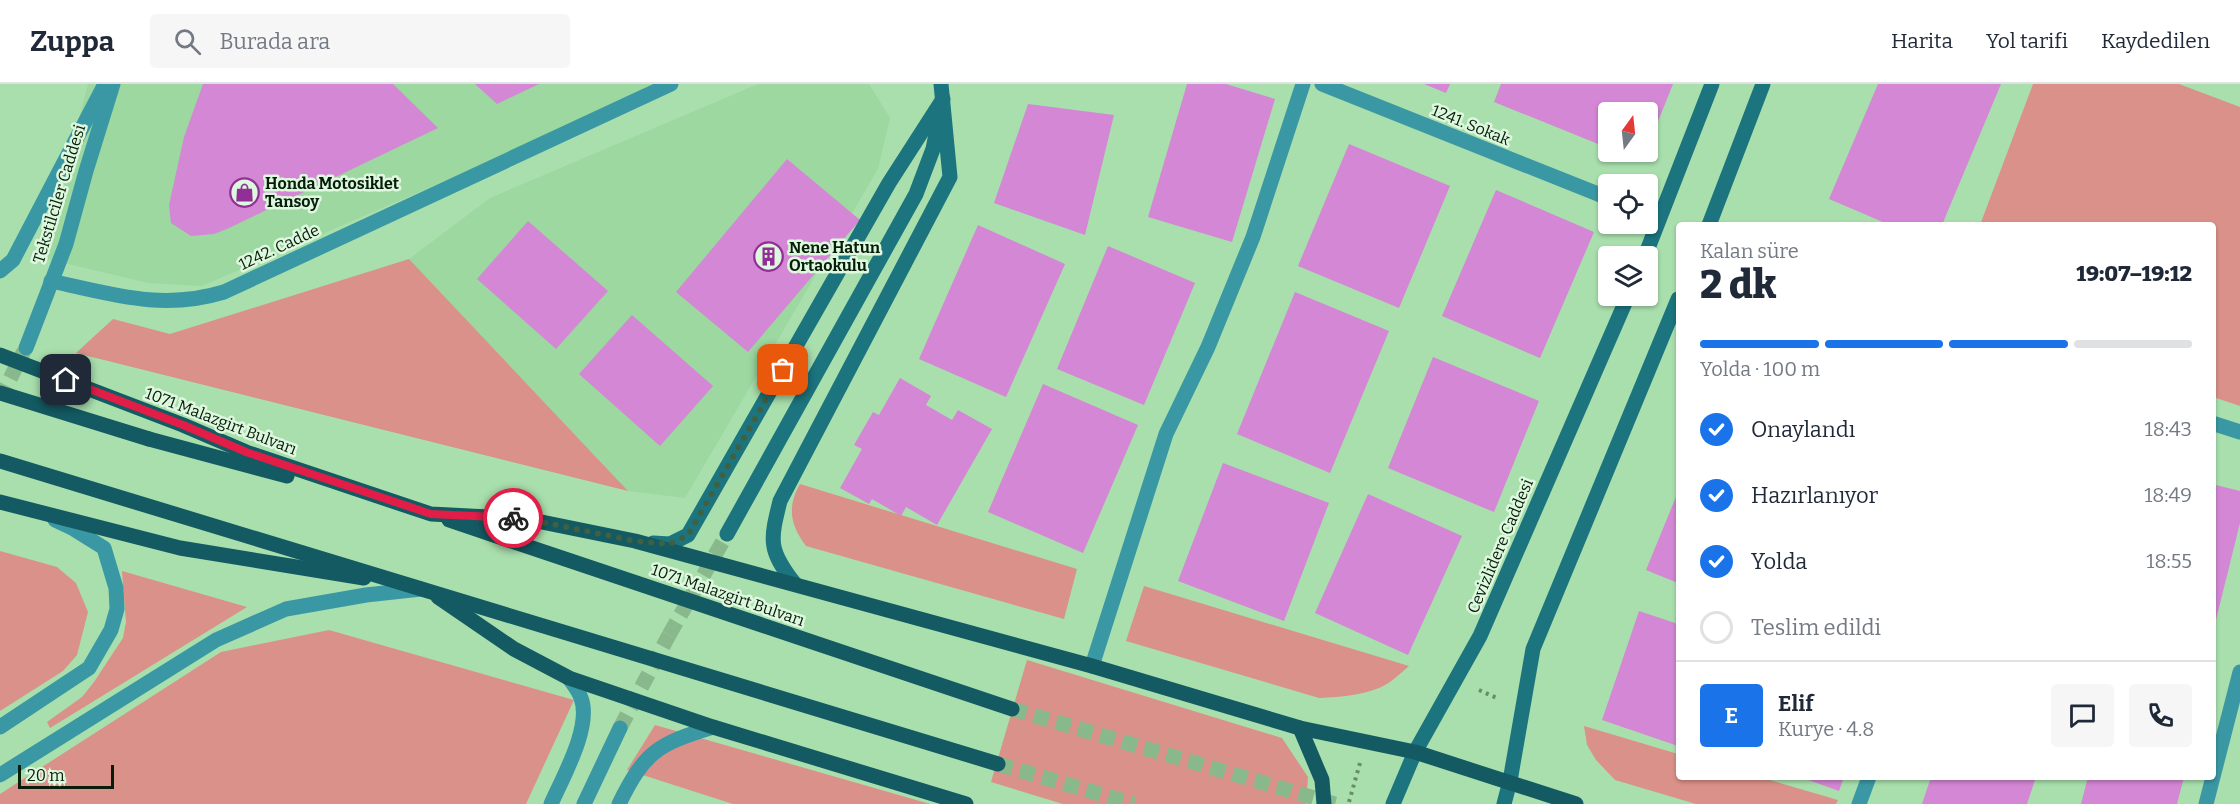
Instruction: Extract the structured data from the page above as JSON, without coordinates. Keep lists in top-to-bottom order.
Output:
{
  "streets": {
    "main road": ["1071 Malazgirt Bulvarı", "Cevizlidere Caddesi"],
    "street": ["1241. Sokak", "Tekstilciler Caddesi", "1242. Cadde"]
  },
  "crossings": [
    ["Tekstilciler Caddesi", "1242. Cadde"]
  ],
  "places": {
    "shop": ["Honda Motosiklet Tansoy"],
    "building": ["Nene Hatun Ortaokulu"]
  },
  "scale_bar": "20 m",
  "north": "top",
  "page": {
    "header": "Zuppa",
    "search": "Burada ara",
    "nav": ["Harita", "Yol tarifi", "Kaydedilen"],
    "heading": ["2 dk", "Kalan süre", "19:07–19:12"],
    "panel": ["Elif", "Kurye · 4.8"],
    "bar": "Yolda · 100 m",
    "list": [
      ["Onaylandı", "18:43"],
      ["Hazırlanıyor", "18:49"],
      ["Yolda", "18:55"],
      "Teslim edildi"
    ],
    "round": "E",
    "scale": "20 m"
  }
}
